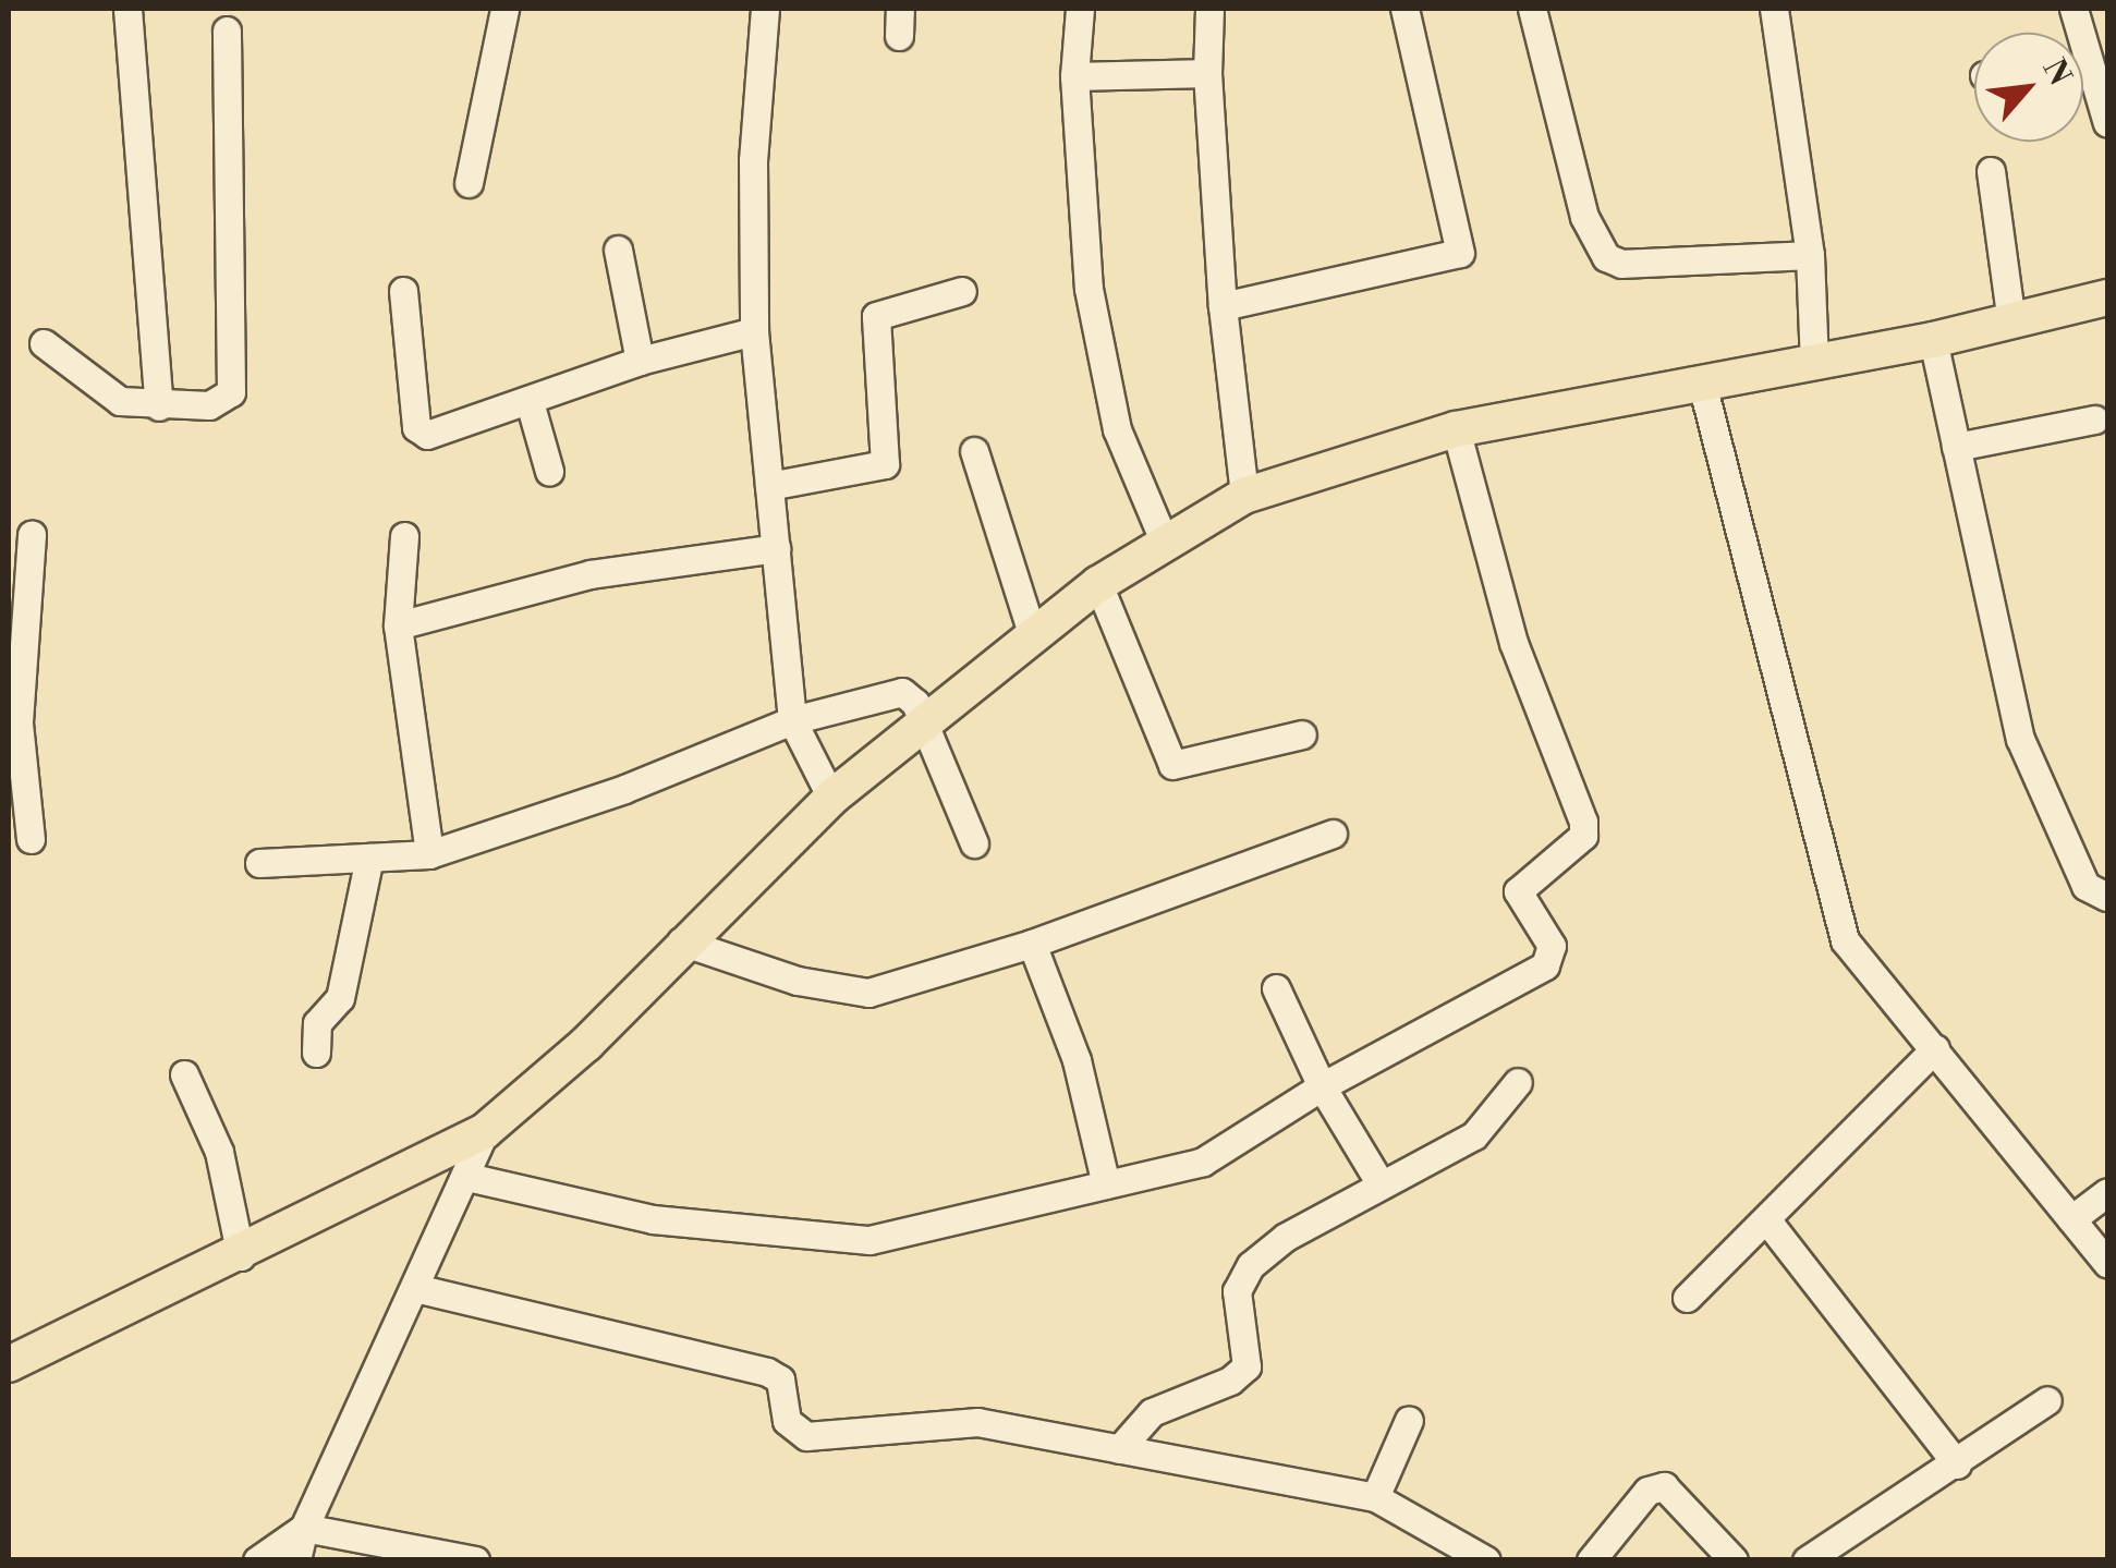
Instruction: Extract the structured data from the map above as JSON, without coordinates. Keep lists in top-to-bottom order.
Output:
{
  "north": "top right"
}
